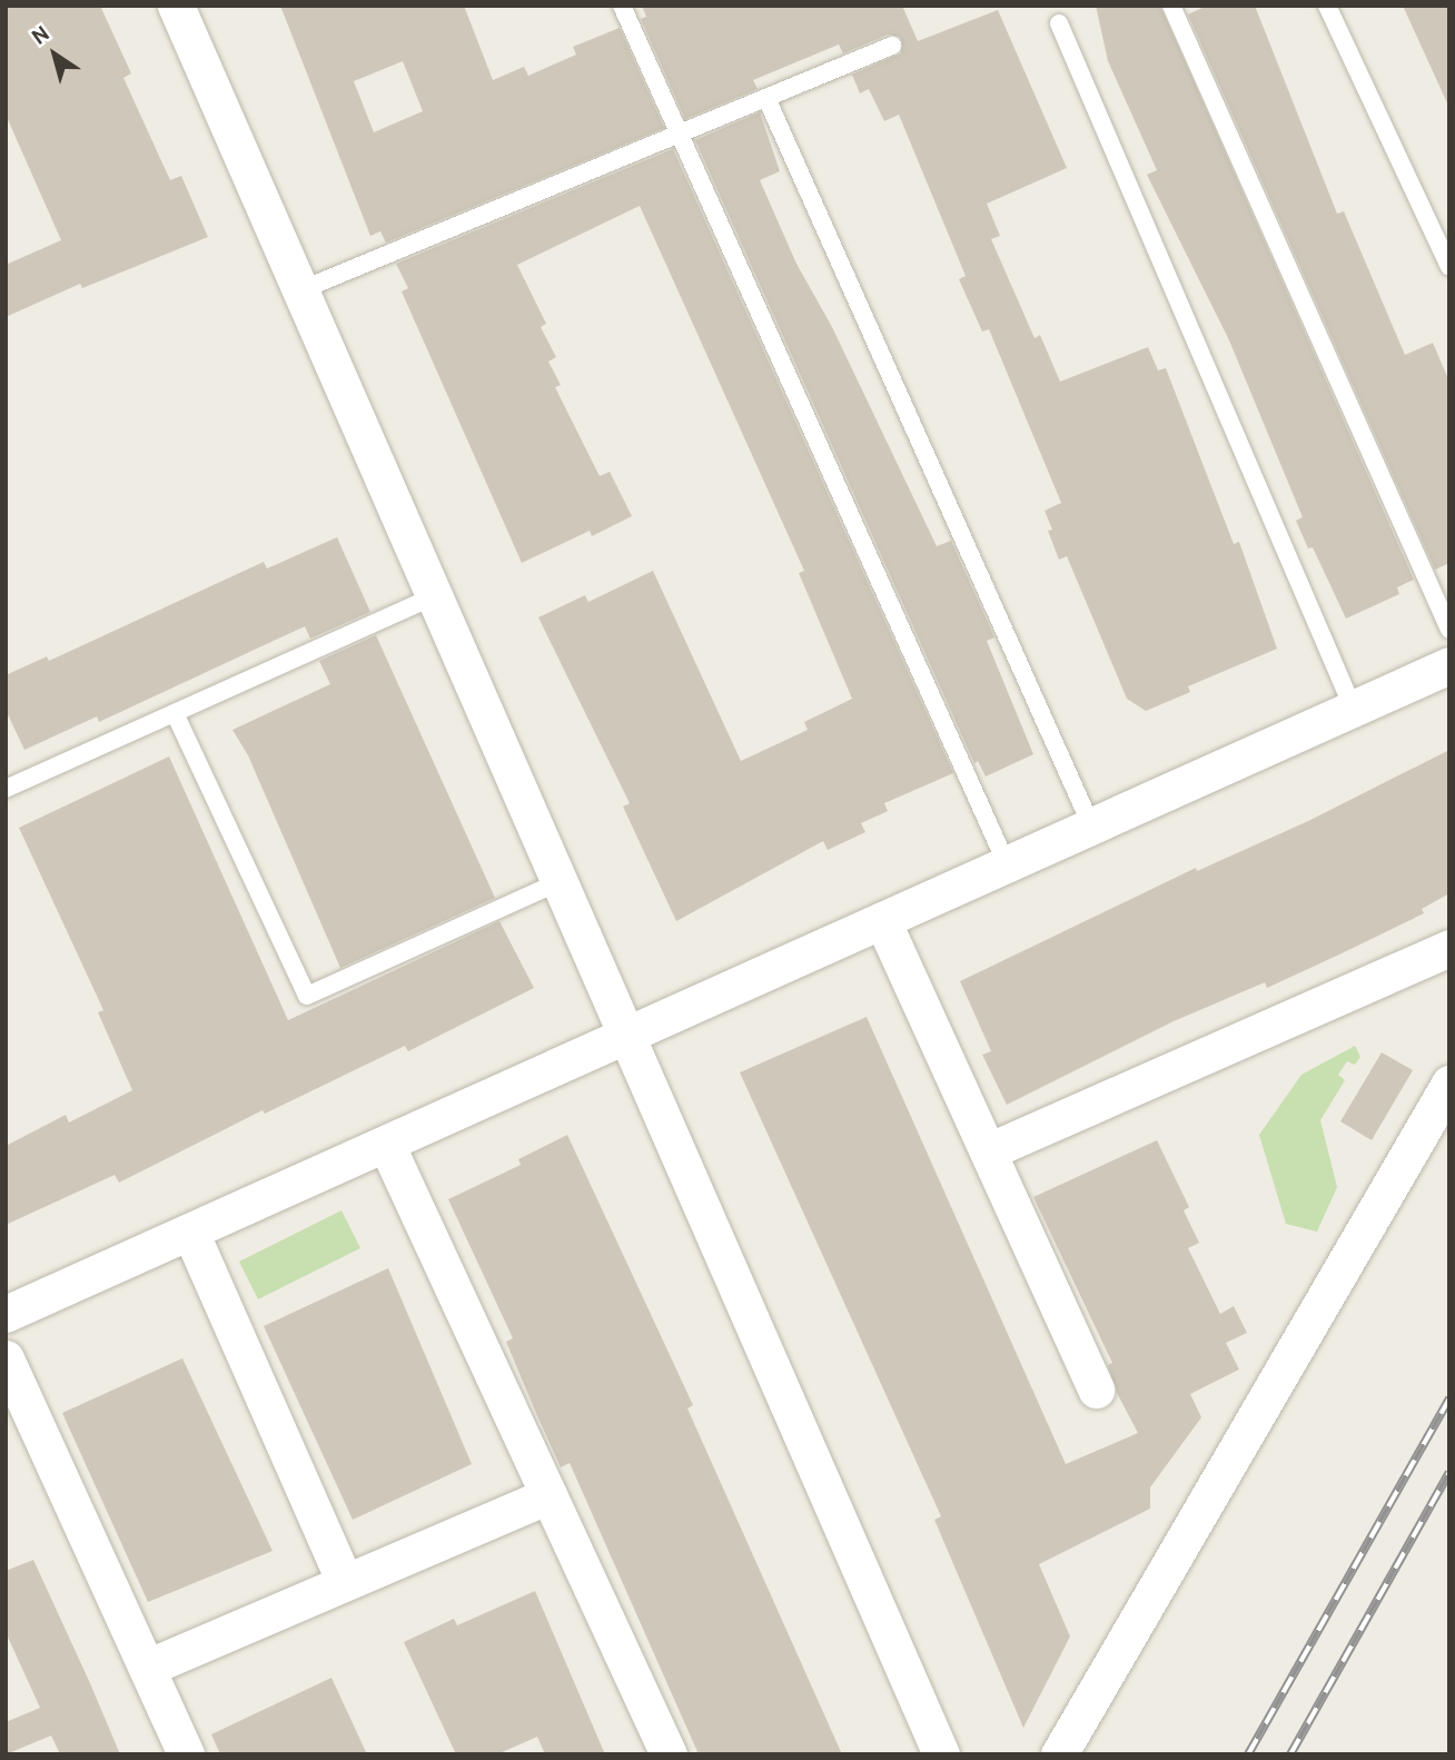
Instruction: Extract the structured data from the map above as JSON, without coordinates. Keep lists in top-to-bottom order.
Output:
{
  "north": "top left"
}
